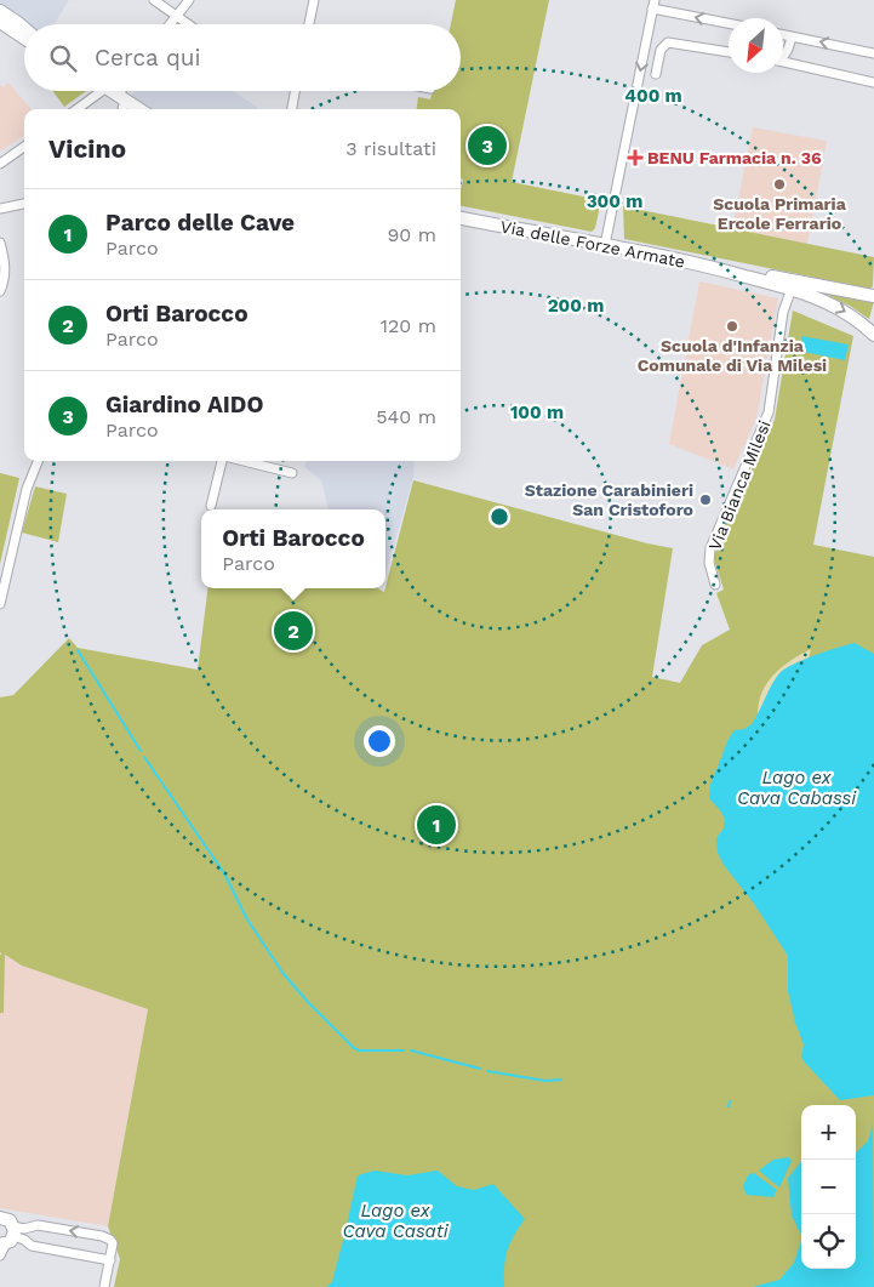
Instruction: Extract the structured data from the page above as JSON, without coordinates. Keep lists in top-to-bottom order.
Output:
{
  "streets": {
    "street": ["Via delle Forze Armate", "Via Bianca Milesi"]
  },
  "crossings": [
    ["Via delle Forze Armate", "Via Bianca Milesi"]
  ],
  "water": ["Lago ex Cava Cabassi", "Lago ex Cava Casati"],
  "places": {
    "health": ["BENU Farmacia n. 36"],
    "other": ["Scuola Primaria Ercole Ferrario", "Scuola d'Infanzia Comunale di Via Milesi", "Stazione Carabinieri San Cristoforo"]
  },
  "north": "bottom left",
  "page": {
    "search": "Cerca qui",
    "heading": ["Vicino", "3 risultati"],
    "pins": ["3", "2", "1"],
    "list": [
      {
        "mark": "1",
        "name": "Parco delle Cave",
        "note": "Parco",
        "value": "90 m"
      },
      {
        "mark": "2",
        "name": "Orti Barocco",
        "note": "Parco",
        "value": "120 m"
      },
      {
        "mark": "3",
        "name": "Giardino AIDO",
        "note": "Parco",
        "value": "540 m"
      }
    ],
    "popup": ["Orti Barocco", "Parco"],
    "map_buttons": ["+", "−"]
  },
  "rings": [
    "400 m",
    "300 m",
    "200 m",
    "100 m"
  ]
}
